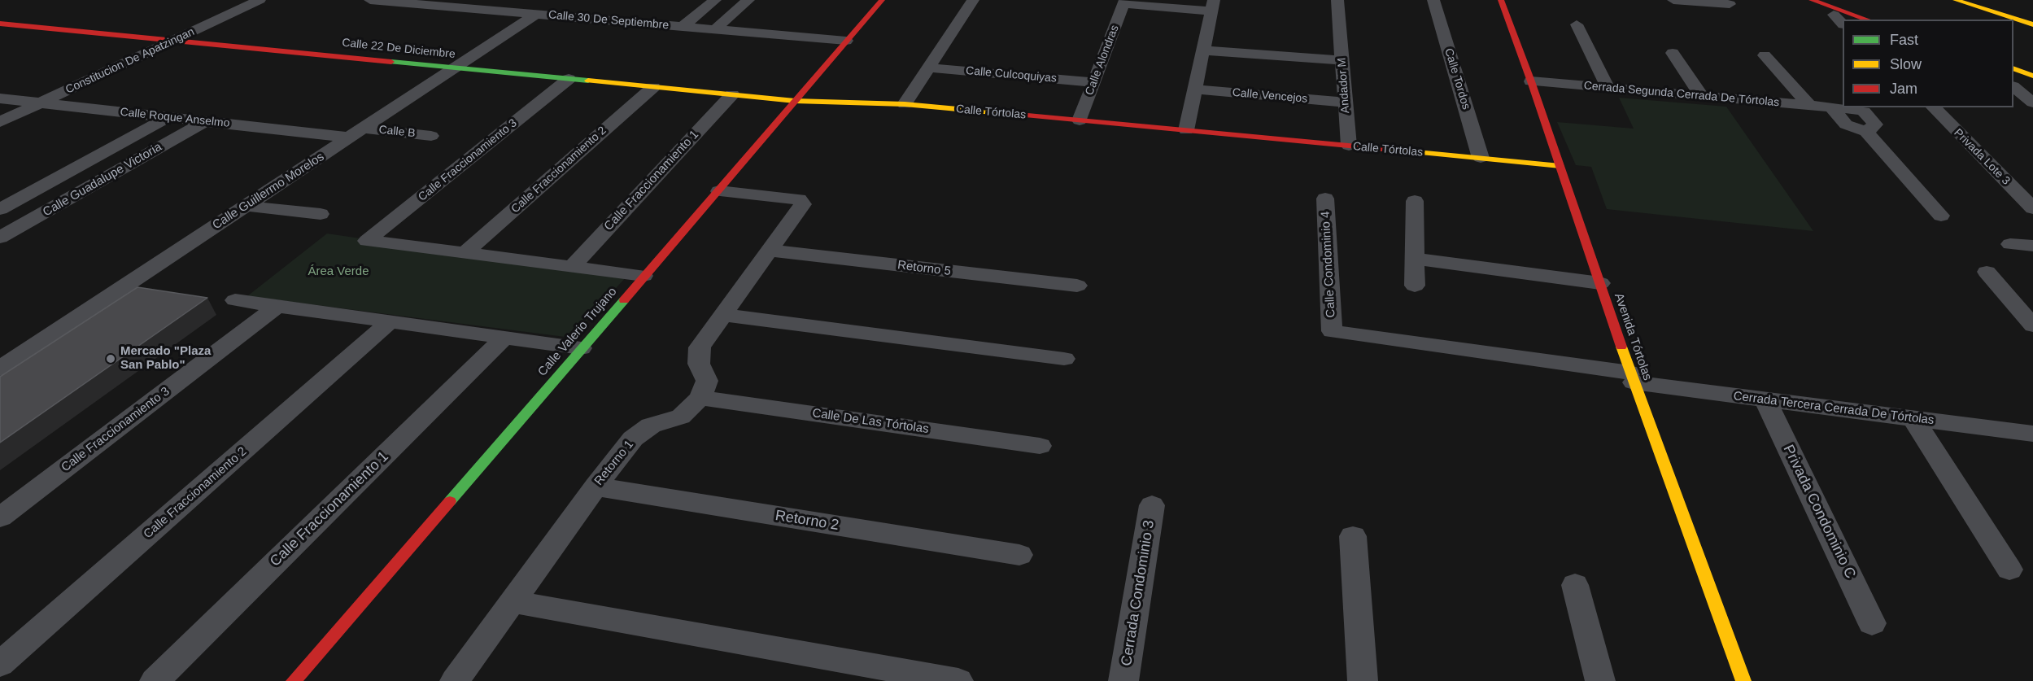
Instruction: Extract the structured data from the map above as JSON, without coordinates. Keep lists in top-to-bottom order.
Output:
{
  "streets": {
    "main road": [
      "Calle 22 De Diciembre",
      "Calle Tórtolas",
      "Calle Valerio Trujano",
      "Avenida Tórtolas"
    ],
    "street": [
      "Calle 30 De Septiembre",
      "Calle Alondras",
      "Constitucion De Apatzingan",
      "Calle Culcoquiyas",
      "Calle Tordos",
      "Andador M",
      "Cerrada Segunda Cerrada De Tórtolas",
      "Calle Vencejos",
      "Calle Roque Anselmo",
      "Calle B",
      "Privada Lote 3",
      "Calle Fraccionamiento 3",
      "Calle Fraccionamiento 2",
      "Calle Guadalupe Victoria",
      "Calle Fraccionamiento 1",
      "Calle Guillermo Morelos",
      "Calle Condominio 4",
      "Retorno 5",
      "Cerrada Tercera Cerrada De Tórtolas",
      "Calle De Las Tórtolas",
      "Retorno 1",
      "Privada Condominio C",
      "Retorno 2",
      "Cerrada Condominio 3"
    ]
  },
  "crossings": [
    ["Calle 30 De Septiembre", "Calle Guillermo Morelos"],
    ["Calle 30 De Septiembre", "Calle Valerio Trujano"],
    ["Calle 22 De Diciembre", "Constitucion De Apatzingan"],
    ["Calle 22 De Diciembre", "Calle Tórtolas"],
    ["Calle 22 De Diciembre", "Calle Fraccionamiento 3"],
    ["Calle 22 De Diciembre", "Calle Fraccionamiento 2"],
    ["Calle 22 De Diciembre", "Calle Fraccionamiento 1"],
    ["Calle 22 De Diciembre", "Calle Guillermo Morelos"],
    ["Calle 22 De Diciembre", "Calle Valerio Trujano"],
    ["Calle Alondras", "Calle Culcoquiyas"],
    ["Calle Alondras", "Calle Tórtolas"],
    ["Constitucion De Apatzingan", "Calle Roque Anselmo"],
    ["Calle Tordos", "Calle Tórtolas"],
    ["Andador M", "Calle Vencejos"],
    ["Andador M", "Calle Tórtolas"],
    ["Cerrada Segunda Cerrada De Tórtolas", "Avenida Tórtolas"],
    ["Calle Tórtolas", "Calle Valerio Trujano"],
    ["Calle Tórtolas", "Avenida Tórtolas"],
    ["Calle Roque Anselmo", "Calle B"],
    ["Calle Roque Anselmo", "Calle Guadalupe Victoria"],
    ["Calle Roque Anselmo", "Calle Guillermo Morelos"],
    ["Calle B", "Calle Guillermo Morelos"],
    ["Calle Fraccionamiento 3", "Calle Fraccionamiento 2"],
    ["Calle Condominio 4", "Cerrada Tercera Cerrada De Tórtolas"],
    ["Avenida Tórtolas", "Cerrada Tercera Cerrada De Tórtolas"],
    ["Cerrada Tercera Cerrada De Tórtolas", "Privada Condominio C"],
    ["Calle De Las Tórtolas", "Retorno 1"],
    ["Retorno 1", "Retorno 2"]
  ],
  "parks": ["Área Verde"],
  "places": ["Mercado \"Plaza San Pablo\""],
  "legend": ["Fast", "Slow", "Jam"]
}
